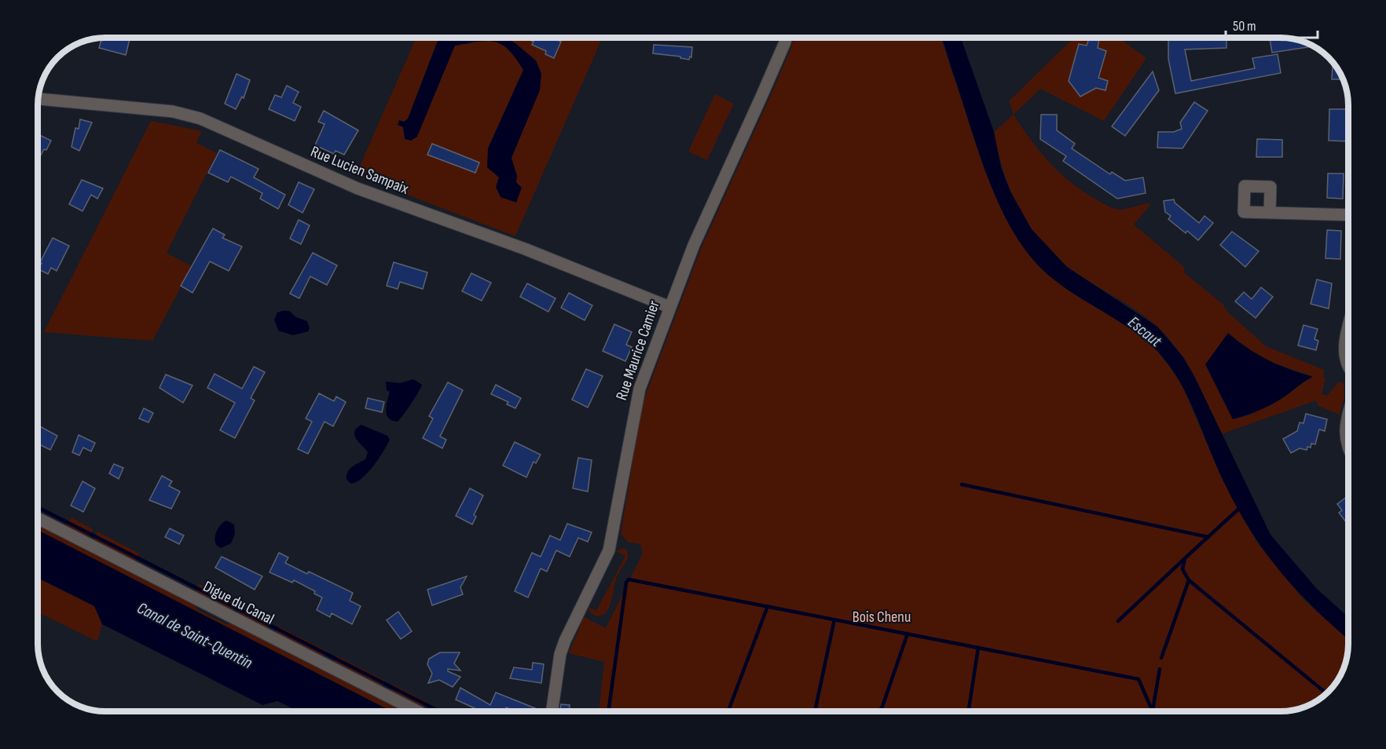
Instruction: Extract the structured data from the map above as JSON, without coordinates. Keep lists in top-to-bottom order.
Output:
{
  "streets": {
    "street": ["Rue Lucien Sampaix", "Rue Maurice Camier", "Digue du Canal"]
  },
  "crossings": [
    ["Rue Lucien Sampaix", "Rue Maurice Camier"]
  ],
  "water": ["Escaut", "Canal de Saint-Quentin"],
  "parks": ["Bois Chenu"],
  "scale_bar": "50 m"
}
